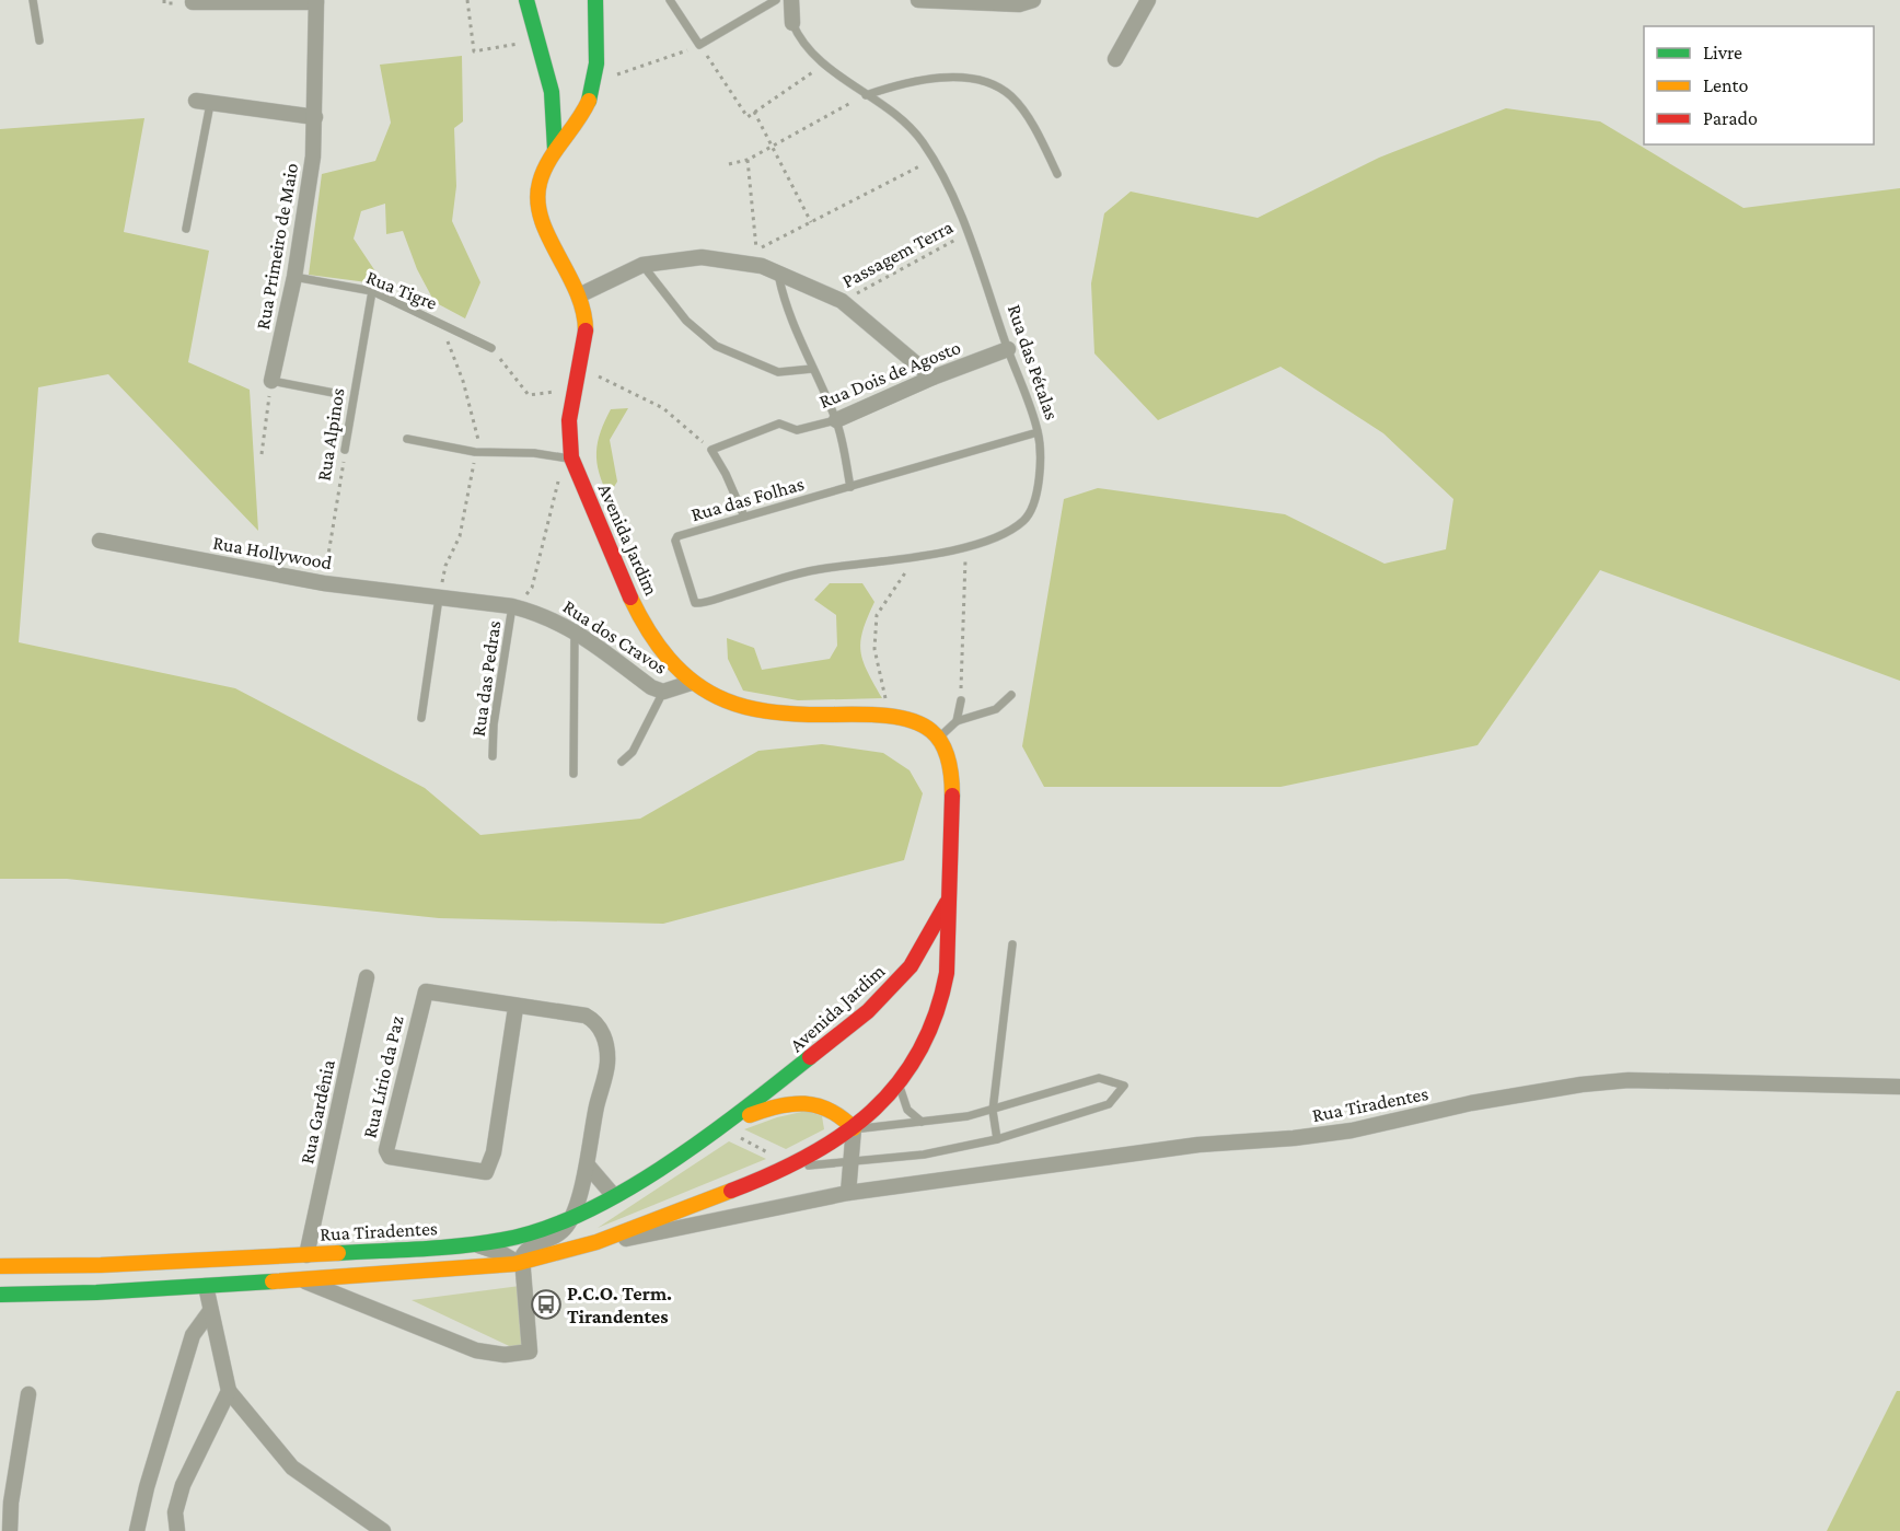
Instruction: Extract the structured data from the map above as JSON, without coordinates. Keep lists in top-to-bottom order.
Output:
{
  "streets": {
    "street": [
      "Rua Primeiro de Maio",
      "Rua das Pétalas",
      "Rua Dois de Agosto",
      "Avenida Jardim",
      "Rua Hollywood",
      "Rua dos Cravos",
      "Rua Lírio da Paz",
      "Rua Tiradentes",
      "Rua Gardênia"
    ],
    "lane": [
      "Rua Tigre",
      "Rua Alpinos",
      "Rua das Folhas",
      "Rua das Pedras"
    ],
    "path": ["Passagem Terra"]
  },
  "crossings": [
    ["Rua Primeiro de Maio", "Rua Tigre"],
    ["Passagem Terra", "Rua das Pétalas"],
    ["Rua Tigre", "Rua Alpinos"],
    ["Rua das Pétalas", "Rua Dois de Agosto"],
    ["Rua das Pétalas", "Rua das Folhas"],
    ["Rua Alpinos", "Rua Hollywood"],
    ["Avenida Jardim", "Rua dos Cravos"],
    ["Avenida Jardim", "Rua Tiradentes"],
    ["Rua Hollywood", "Rua dos Cravos"],
    ["Rua dos Cravos", "Rua das Pedras"],
    ["Rua Lírio da Paz", "Rua Tiradentes"],
    ["Rua Tiradentes", "Rua Gardênia"]
  ],
  "places": {
    "bus stop": ["P.C.O. Term. Tirandentes"]
  },
  "legend": ["Livre", "Lento", "Parado"]
}
